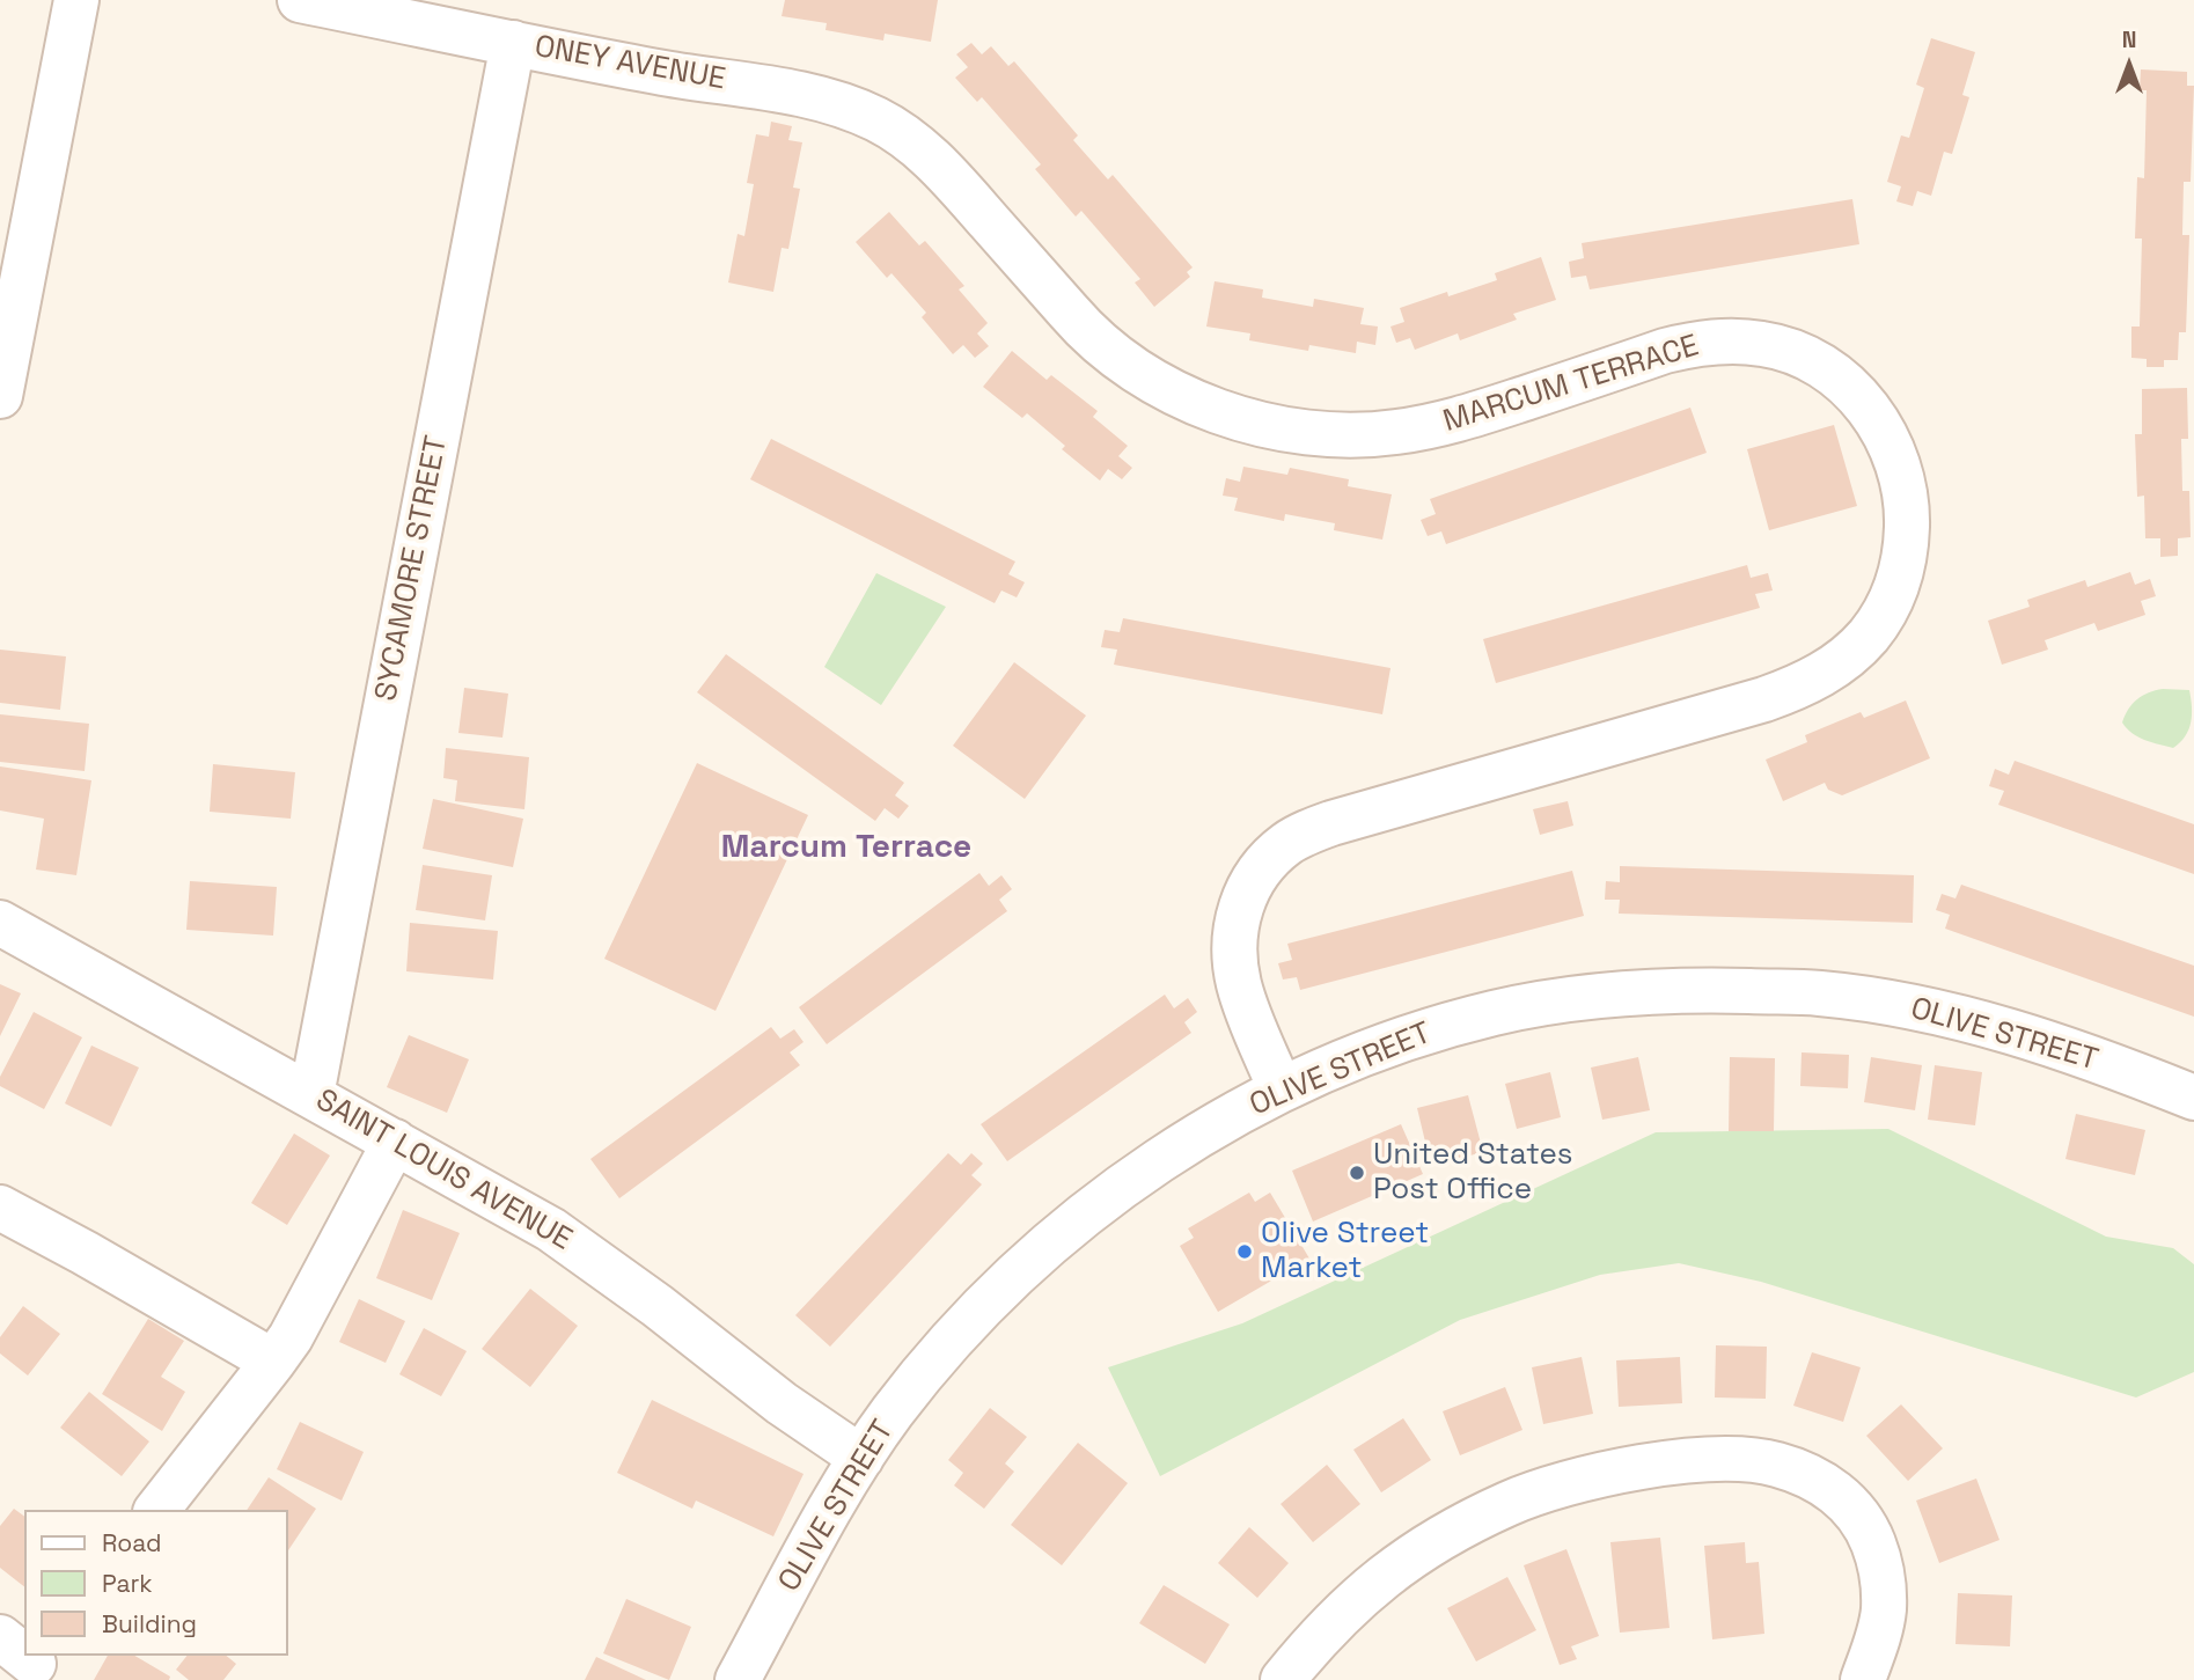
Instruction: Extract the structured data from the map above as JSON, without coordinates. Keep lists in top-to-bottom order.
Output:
{
  "streets": {
    "street": [
      "ONEY AVENUE",
      "MARCUM TERRACE",
      "SYCAMORE STREET",
      "OLIVE STREET",
      "SAINT LOUIS AVENUE"
    ]
  },
  "crossings": [
    ["ONEY AVENUE", "MARCUM TERRACE"],
    ["ONEY AVENUE", "SYCAMORE STREET"],
    ["MARCUM TERRACE", "OLIVE STREET"],
    ["SYCAMORE STREET", "SAINT LOUIS AVENUE"],
    ["OLIVE STREET", "SAINT LOUIS AVENUE"]
  ],
  "districts": ["Marcum Terrace"],
  "places": ["United States Post Office", "Olive Street Market"],
  "legend": ["Road", "Park", "Building"],
  "north": "top"
}
